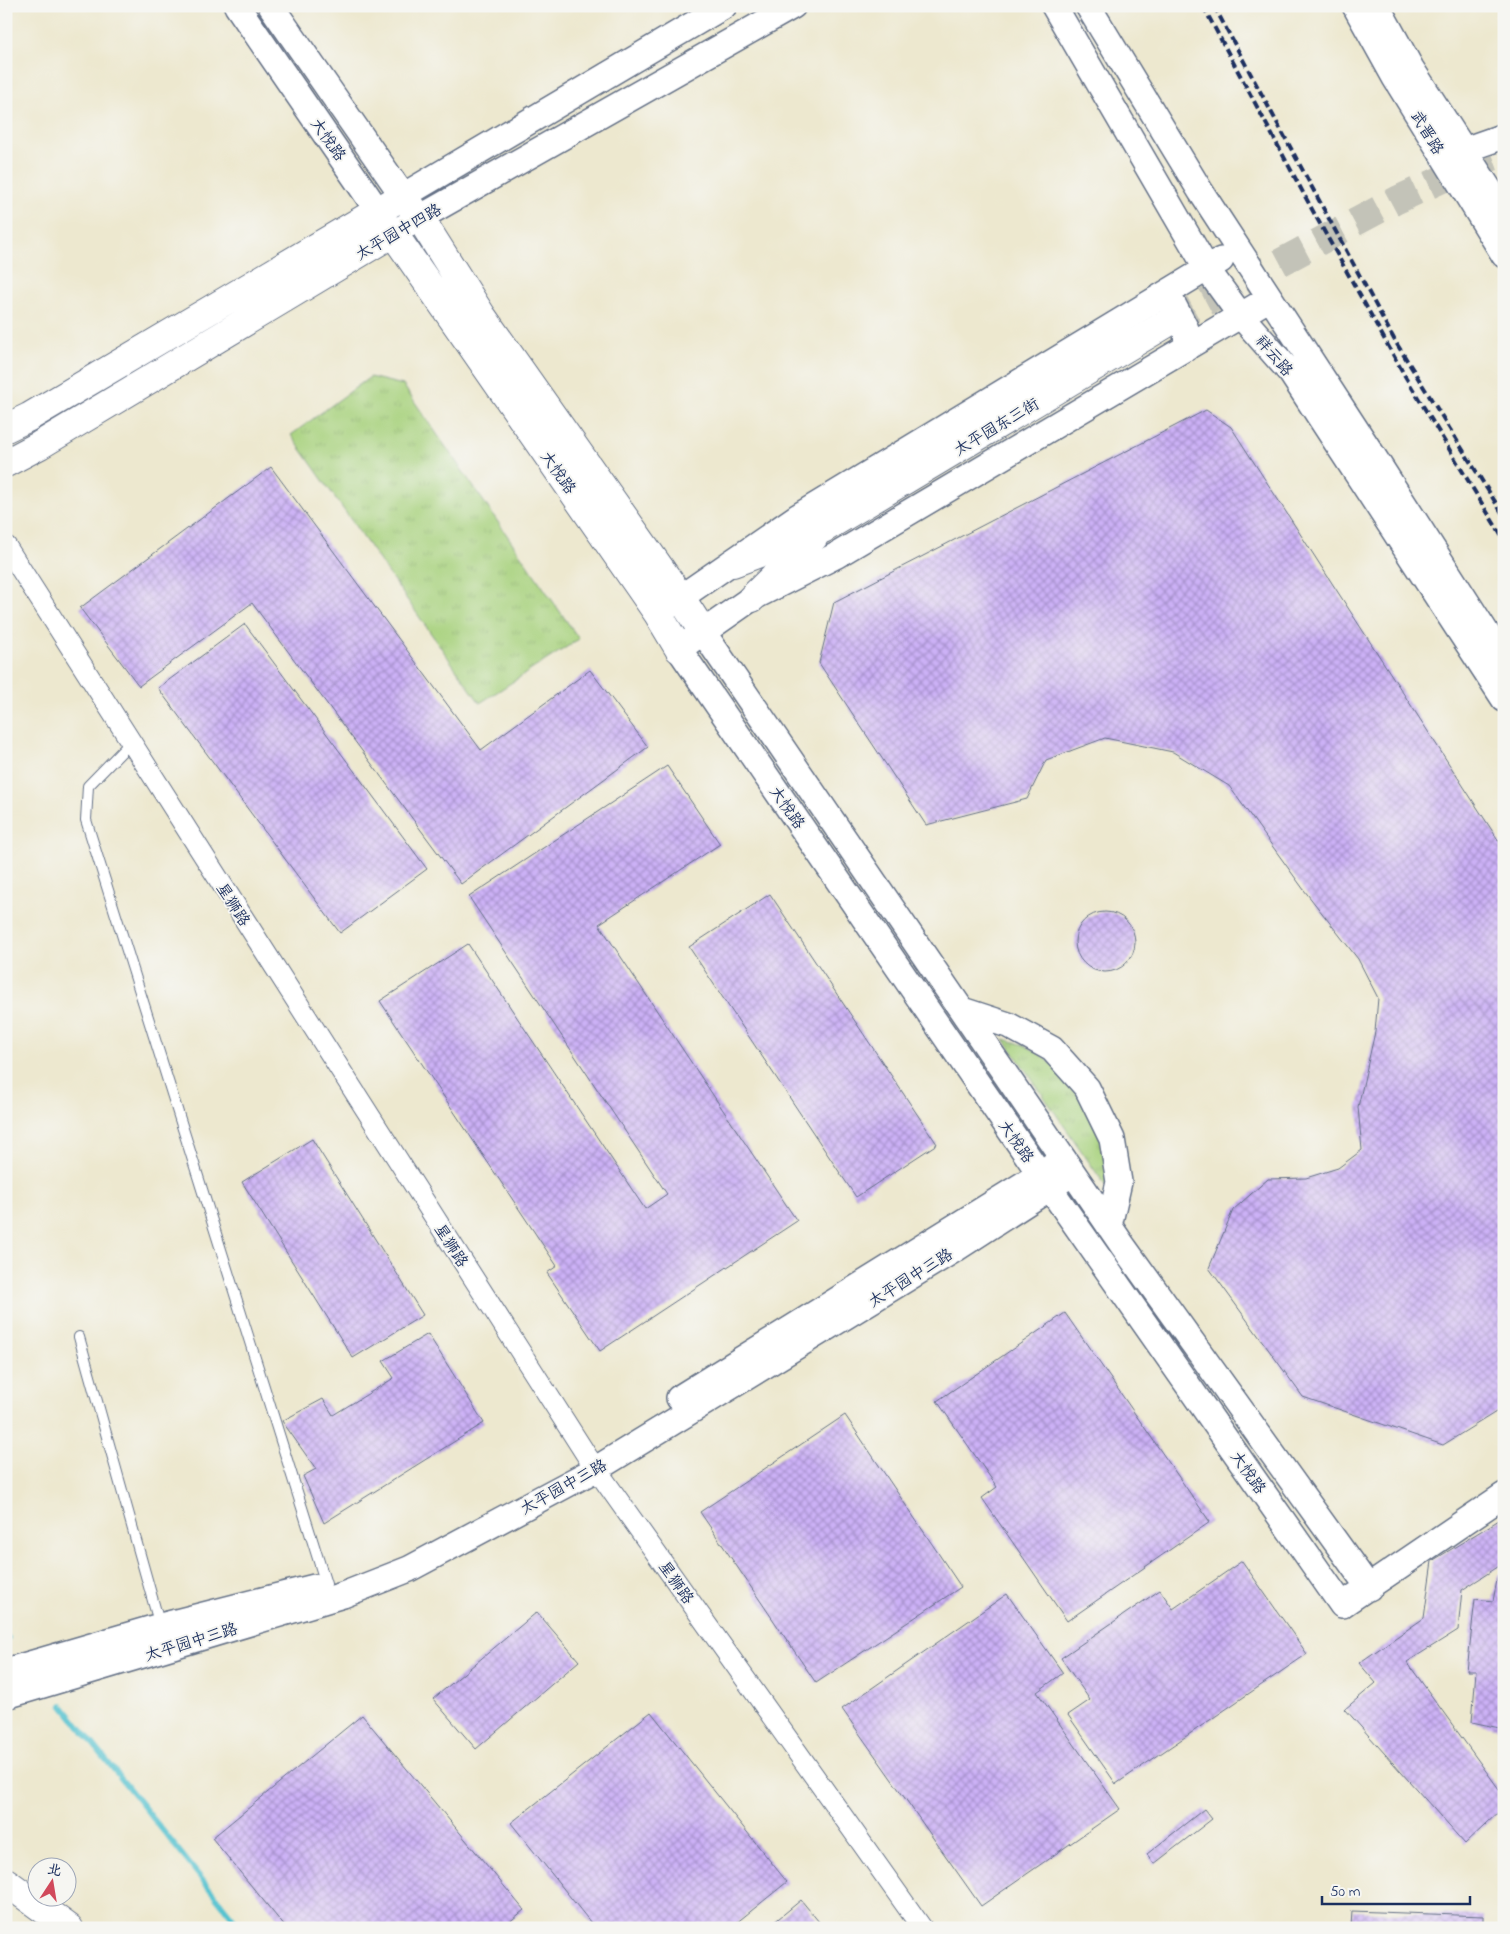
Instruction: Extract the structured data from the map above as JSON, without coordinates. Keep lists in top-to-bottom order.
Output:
{
  "streets": {
    "main road": ["大悦路", "太平园中四路", "太平园东三街"],
    "street": [
      "武晋路",
      "祥云路",
      "星狮路",
      "太平园中三路"
    ]
  },
  "crossings": [
    ["大悦路", "太平园中四路"],
    ["大悦路", "太平园中三路"],
    ["星狮路", "太平园中三路"]
  ],
  "scale_bar": "50 m",
  "north": "top"
}
